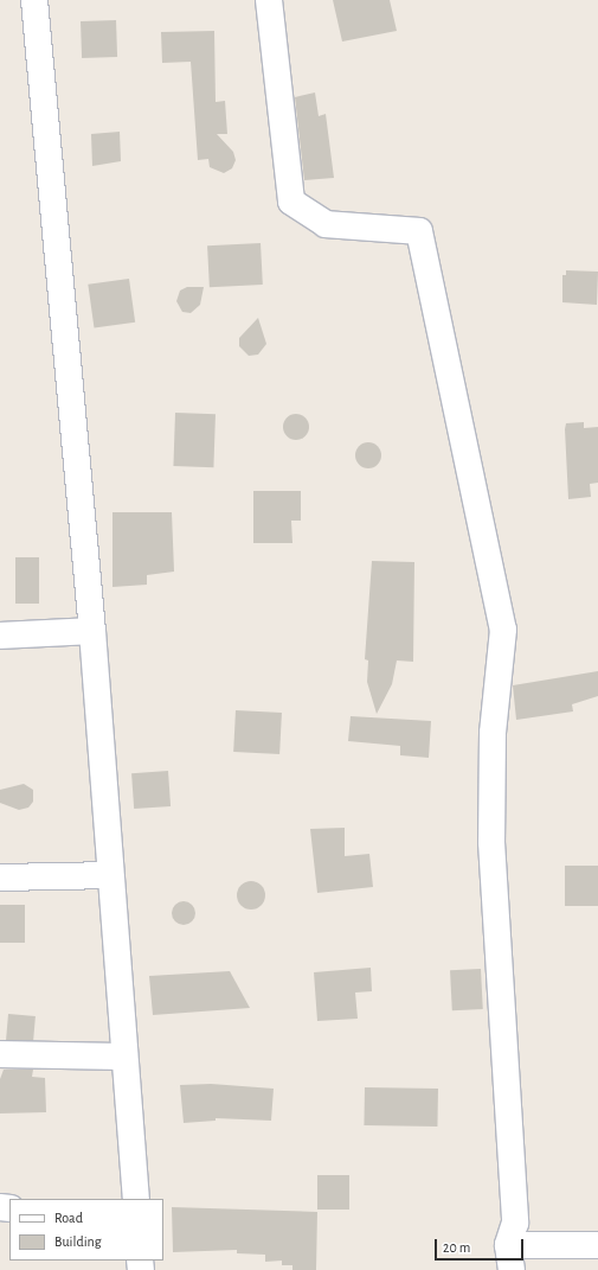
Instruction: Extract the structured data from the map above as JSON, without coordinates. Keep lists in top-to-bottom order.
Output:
{
  "legend": ["Road", "Building"],
  "scale_bar": "20 m"
}
